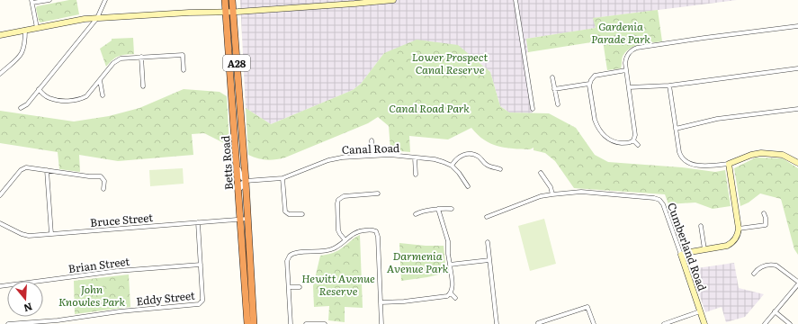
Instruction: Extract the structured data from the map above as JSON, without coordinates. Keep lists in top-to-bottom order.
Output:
{
  "streets": {
    "highway": ["A28", "Betts Road"],
    "street": [
      "Canal Road",
      "Bruce Street",
      "Cumberland Road",
      "Brian Street",
      "Eddy Street"
    ]
  },
  "crossings": [
    ["Canal Road", "Betts Road"],
    ["Betts Road", "Bruce Street"],
    ["Bruce Street", "Eddy Street"],
    ["Brian Street", "Eddy Street"]
  ],
  "parks": [
    "Gardenia Parade Park",
    "Lower Prospect Canal Reserve",
    "Canal Road Park",
    "Darmenia Avenue Park",
    "Hewitt Avenue Reserve",
    "John Knowles Park"
  ],
  "north": "bottom"
}
